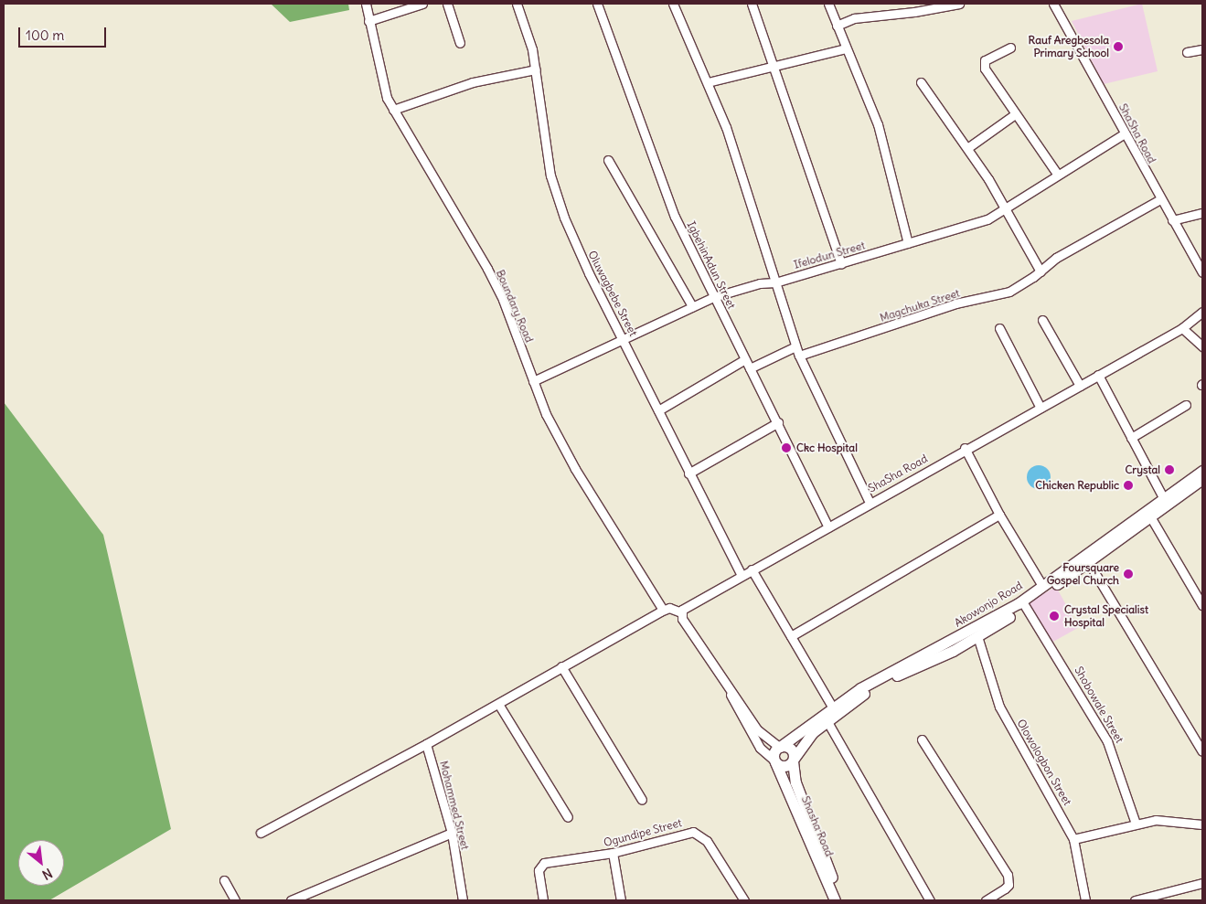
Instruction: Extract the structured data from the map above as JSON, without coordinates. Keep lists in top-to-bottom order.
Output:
{
  "streets": {
    "main road": ["Akowonjo Road", "Shasha Road"],
    "street": [
      "ShaSha Road",
      "Ifelodun Street",
      "IgbehinAdun Street",
      "Oluwagbebe Street",
      "Magchuka Street",
      "Boundary Road",
      "Shobowale Street",
      "Olowologbon Street",
      "Mohammed Street",
      "Ogundipe Street"
    ]
  },
  "crossings": [
    ["ShaSha Road", "Ifelodun Street"],
    ["ShaSha Road", "IgbehinAdun Street"],
    ["ShaSha Road", "Oluwagbebe Street"],
    ["ShaSha Road", "Magchuka Street"],
    ["Ifelodun Street", "IgbehinAdun Street"],
    ["Ifelodun Street", "Oluwagbebe Street"],
    ["Ifelodun Street", "Boundary Road"],
    ["Akowonjo Road", "Shobowale Street"],
    ["Akowonjo Road", "Olowologbon Street"],
    ["Akowonjo Road", "Shasha Road"]
  ],
  "places": [
    "Rauf Aregbesola Primary School",
    "Ckc Hospital",
    "Crystal",
    "Chicken Republic",
    "Foursquare Gospel Church",
    "Crystal Specialist Hospital"
  ],
  "scale_bar": "100 m",
  "north": "bottom right"
}
